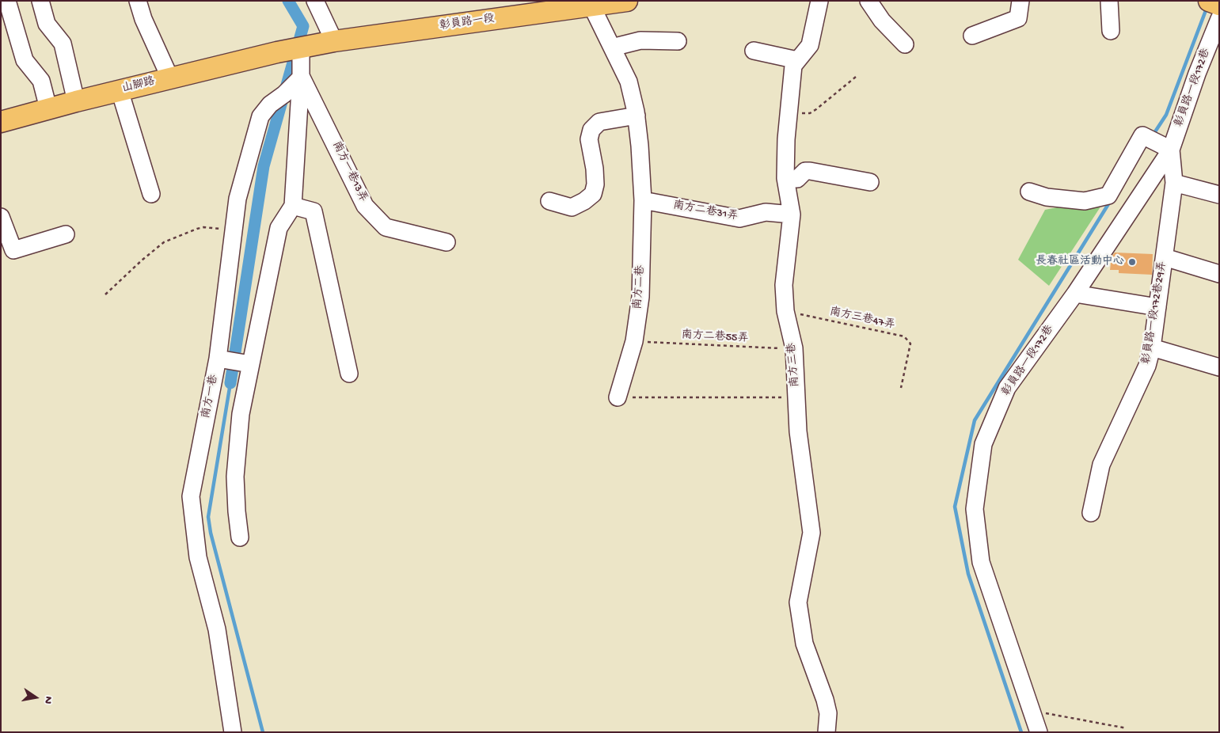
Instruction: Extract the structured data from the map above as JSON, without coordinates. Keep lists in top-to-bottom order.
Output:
{
  "streets": {
    "main road": ["彰員路一段", "山腳路"],
    "street": [
      "彰員路一段172巷",
      "南方一巷13弄",
      "南方二巷31弄",
      "南方二巷",
      "彰員路一段172巷29弄",
      "南方三巷",
      "南方一巷"
    ],
    "path": ["南方三巷47弄", "南方二巷55弄"]
  },
  "crossings": [
    ["彰員路一段", "山腳路"],
    ["彰員路一段", "南方二巷"],
    ["彰員路一段172巷", "彰員路一段172巷29弄"],
    ["南方一巷13弄", "南方一巷"],
    ["南方二巷31弄", "南方二巷"],
    ["南方二巷31弄", "南方三巷"],
    ["南方二巷", "南方二巷55弄"],
    ["南方三巷47弄", "南方三巷"],
    ["南方二巷55弄", "南方三巷"]
  ],
  "places": ["長春社區活動中心"],
  "north": "right"
}
